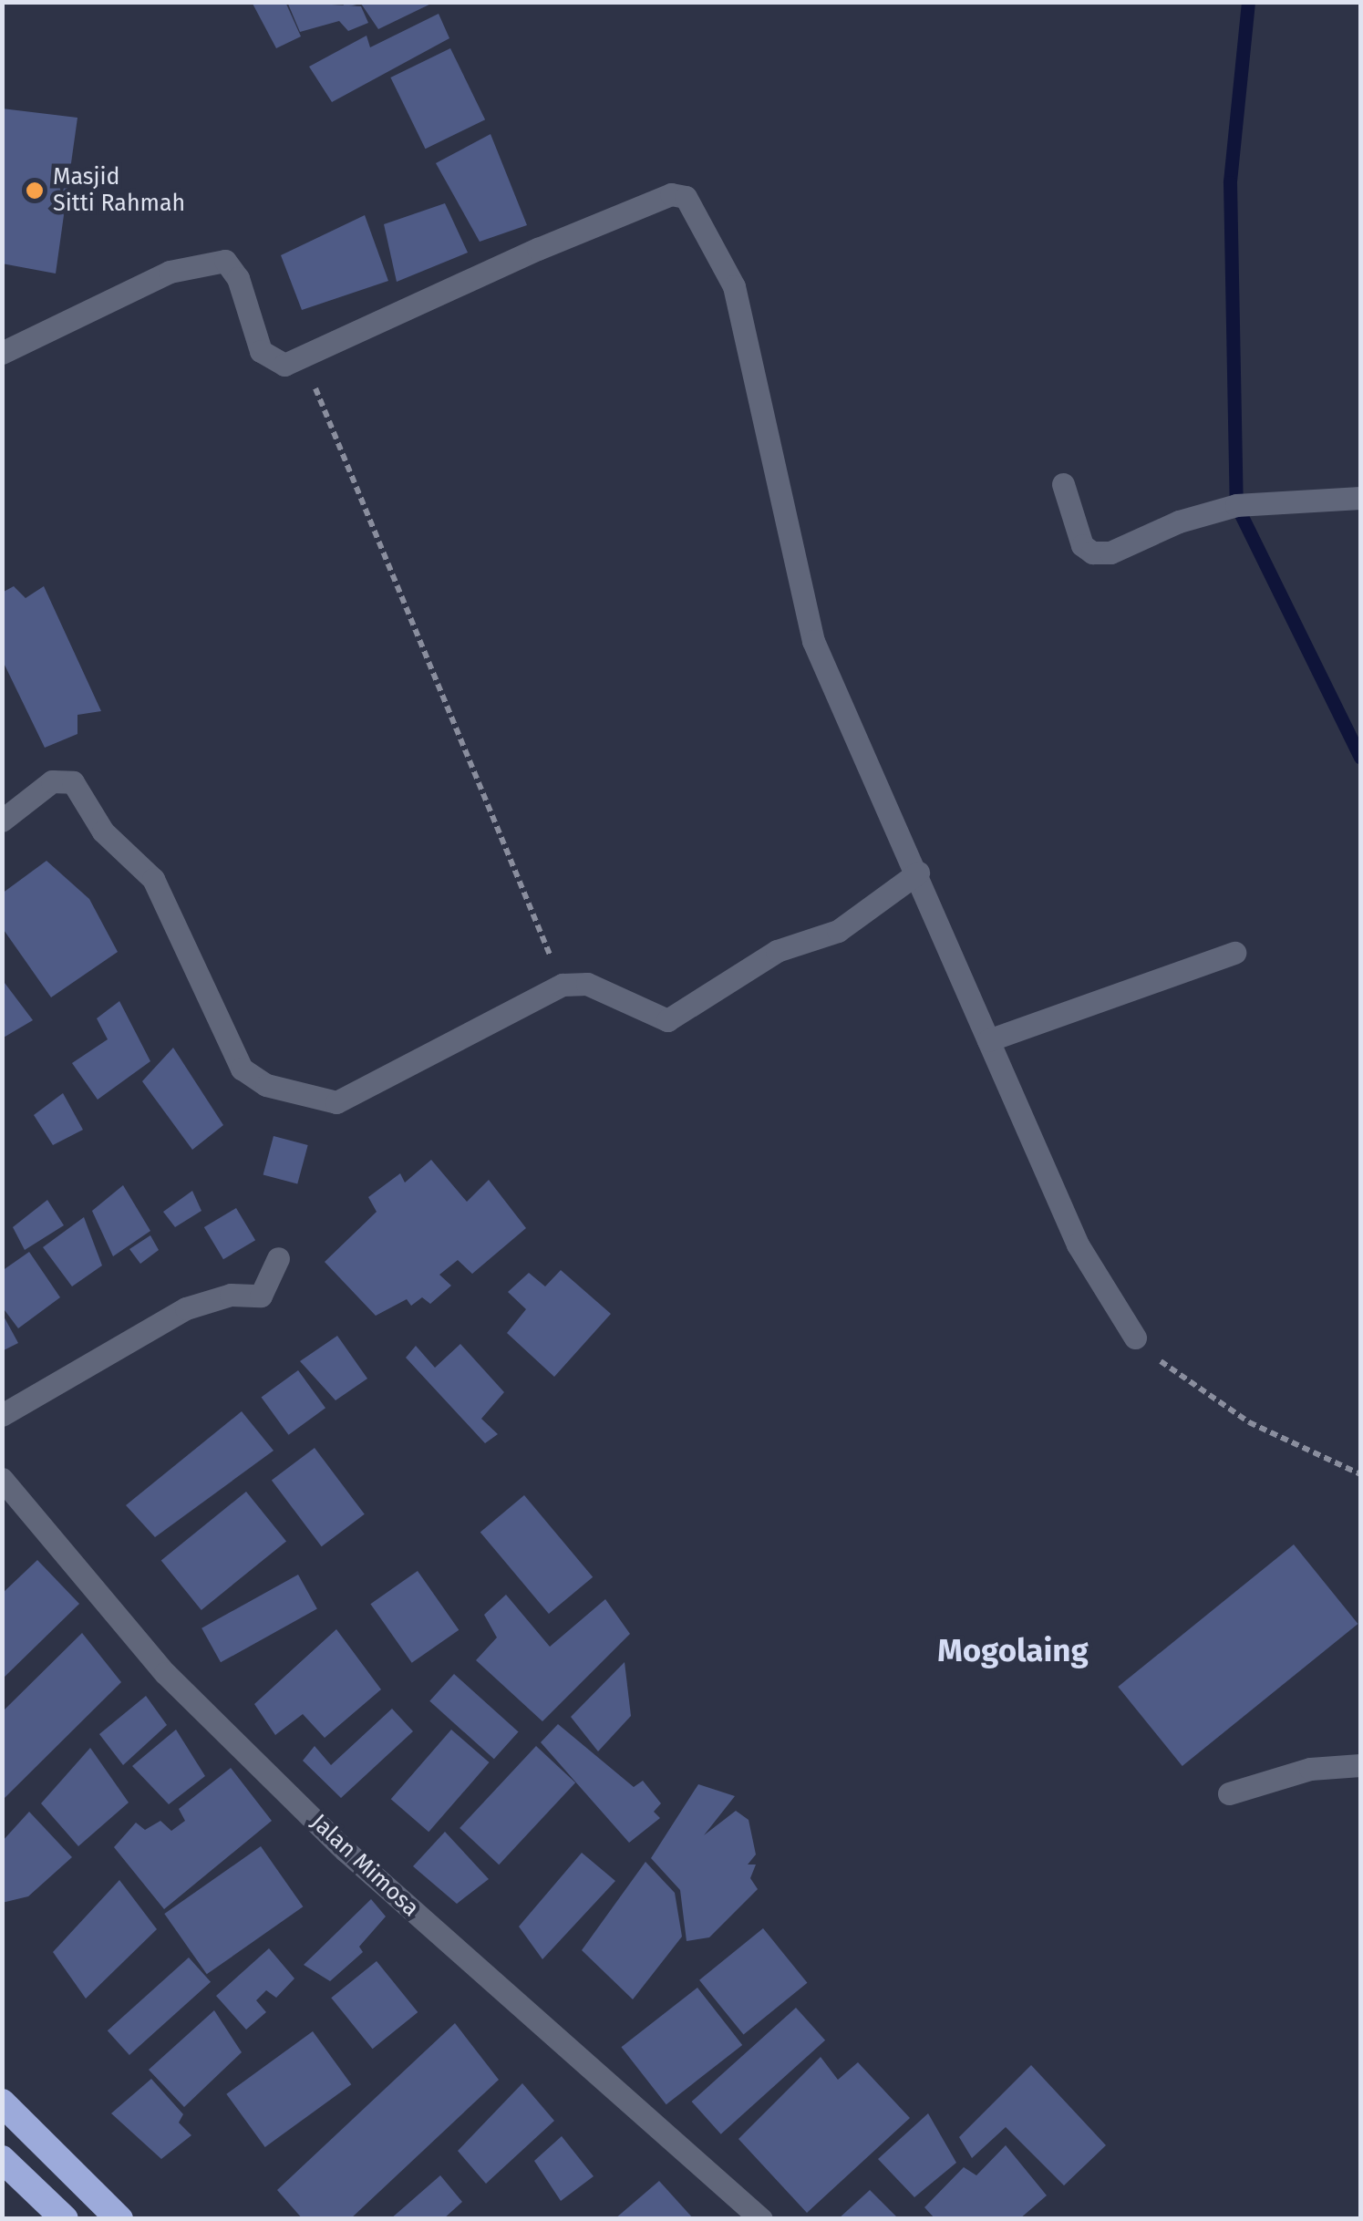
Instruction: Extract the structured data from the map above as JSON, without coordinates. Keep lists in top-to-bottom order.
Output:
{
  "streets": {
    "street": ["Jalan Mimosa"]
  },
  "districts": ["Mogolaing"],
  "places": ["Masjid Sitti Rahmah"]
}
